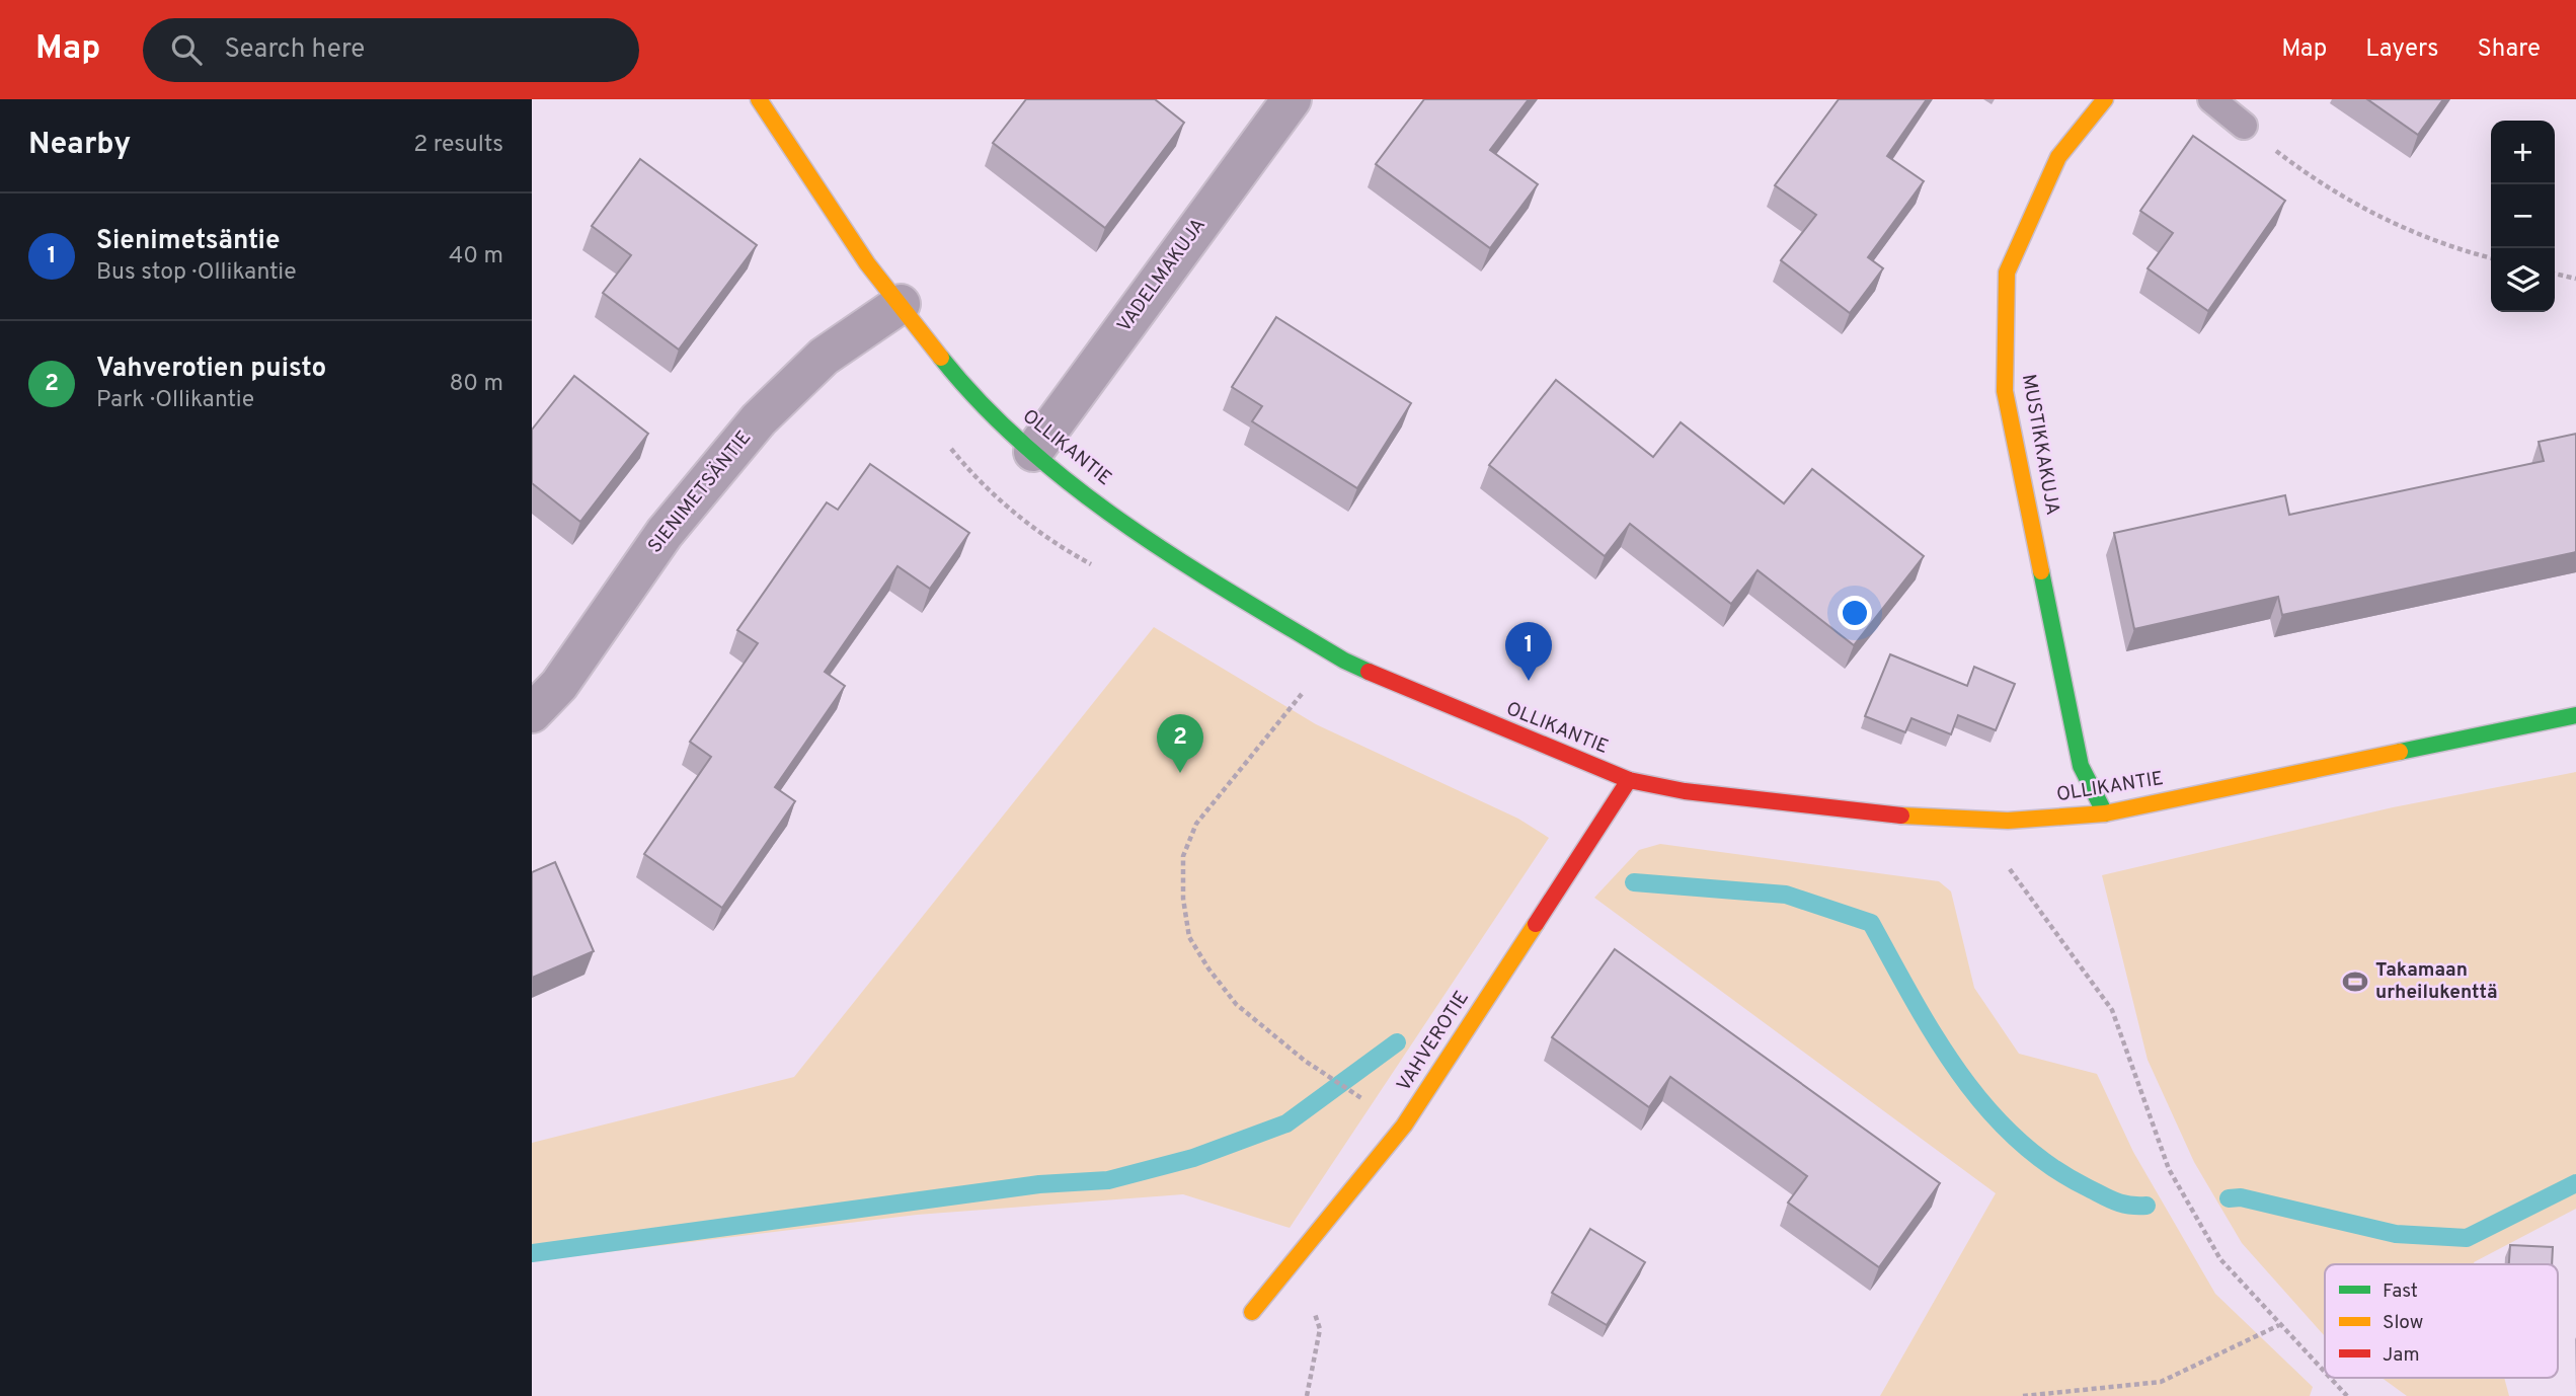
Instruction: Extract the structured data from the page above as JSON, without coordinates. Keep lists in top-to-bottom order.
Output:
{
  "streets": {
    "street": [
      "VADELMAKUJA",
      "MUSTIKKAKUJA",
      "OLLIKANTIE",
      "SIENIMETSÄNTIE",
      "VAHVEROTIE"
    ]
  },
  "crossings": [
    ["VADELMAKUJA", "OLLIKANTIE"],
    ["MUSTIKKAKUJA", "OLLIKANTIE"],
    ["OLLIKANTIE", "SIENIMETSÄNTIE"],
    ["OLLIKANTIE", "VAHVEROTIE"]
  ],
  "places": {
    "sports": ["Takamaan urheilukenttä"]
  },
  "legend": ["Fast", "Slow", "Jam"],
  "page": {
    "header": "Map",
    "search": "Search here",
    "nav": ["Map", "Layers", "Share"],
    "heading": ["Nearby", "2 results"],
    "map_buttons": ["+", "−"],
    "list": [
      {
        "mark": "1",
        "name": "Sienimetsäntie",
        "note": "Bus stop · Ollikantie",
        "value": "40 m"
      },
      {
        "mark": "2",
        "name": "Vahverotien puisto",
        "note": "Park · Ollikantie",
        "value": "80 m"
      }
    ],
    "pins": ["1", "2"]
  }
}
